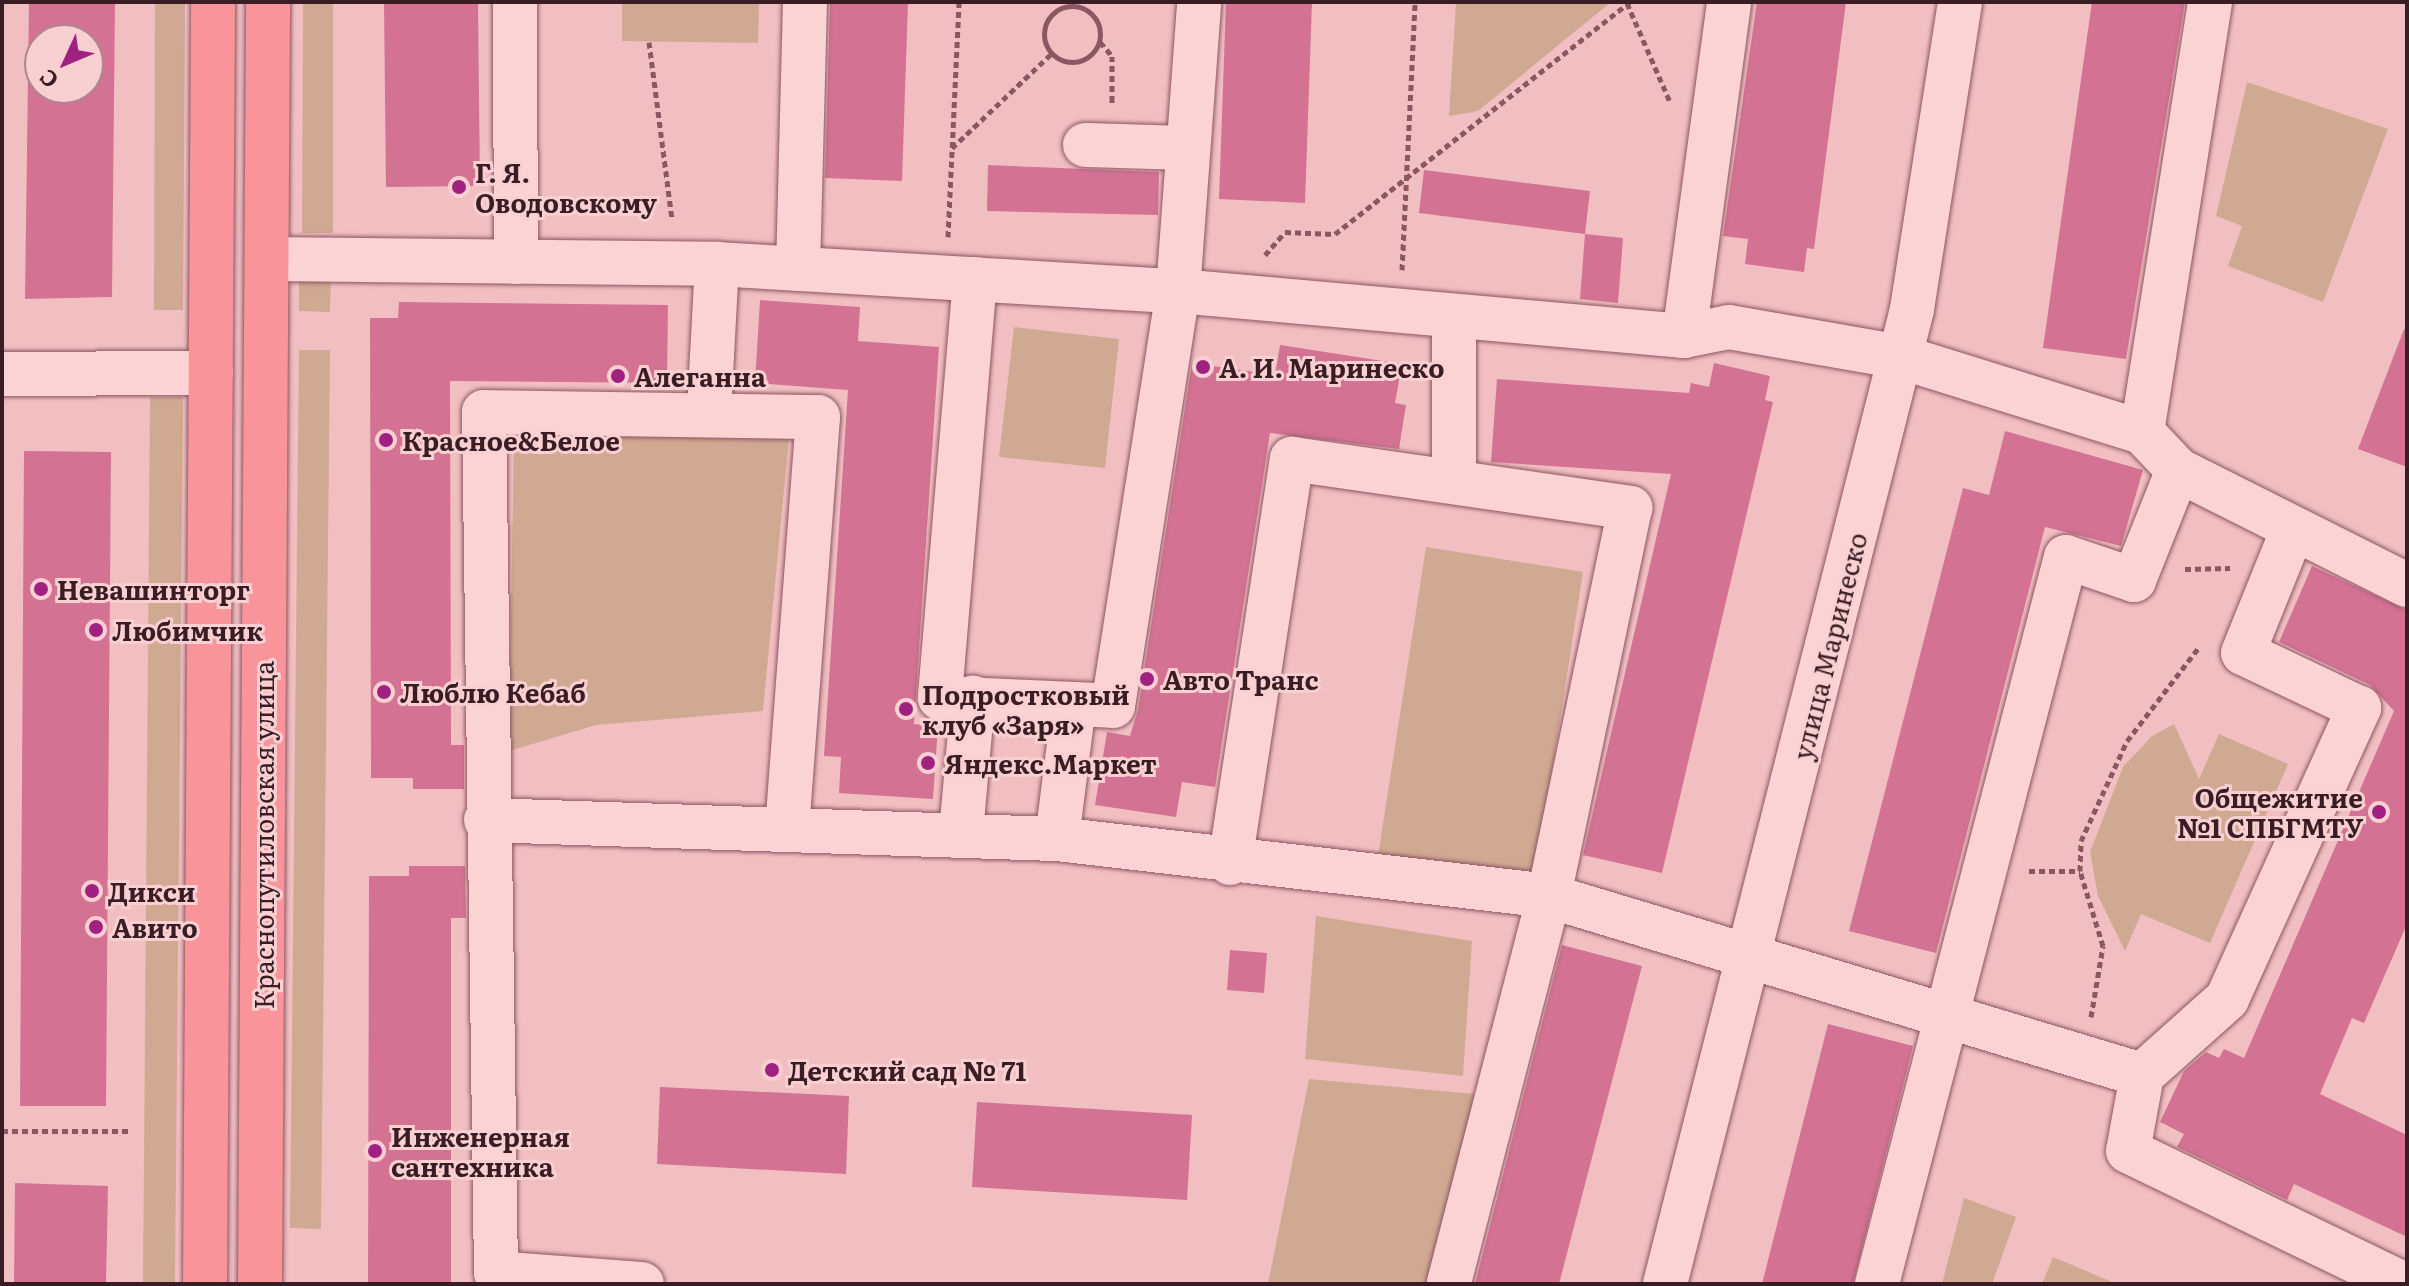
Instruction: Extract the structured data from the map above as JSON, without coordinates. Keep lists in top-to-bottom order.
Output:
{
  "streets": {
    "main road": ["Краснопутиловская улица"],
    "street": ["улица Маринеско"]
  },
  "places": [
    "Г. Я. Оводовскому",
    "А. И. Маринеско",
    "Алеганна",
    "Красное&Белое",
    "Невашинторг",
    "Любимчик",
    "Авто Транс",
    "Люблю Кебаб",
    "Подростковый клуб «Заря»",
    "Яндекс.Маркет",
    "Общежитие №1 СПБГМТУ",
    "Дикси",
    "Авито",
    "Детский сад № 71",
    "Инженерная сантехника"
  ],
  "north": "bottom left"
}
